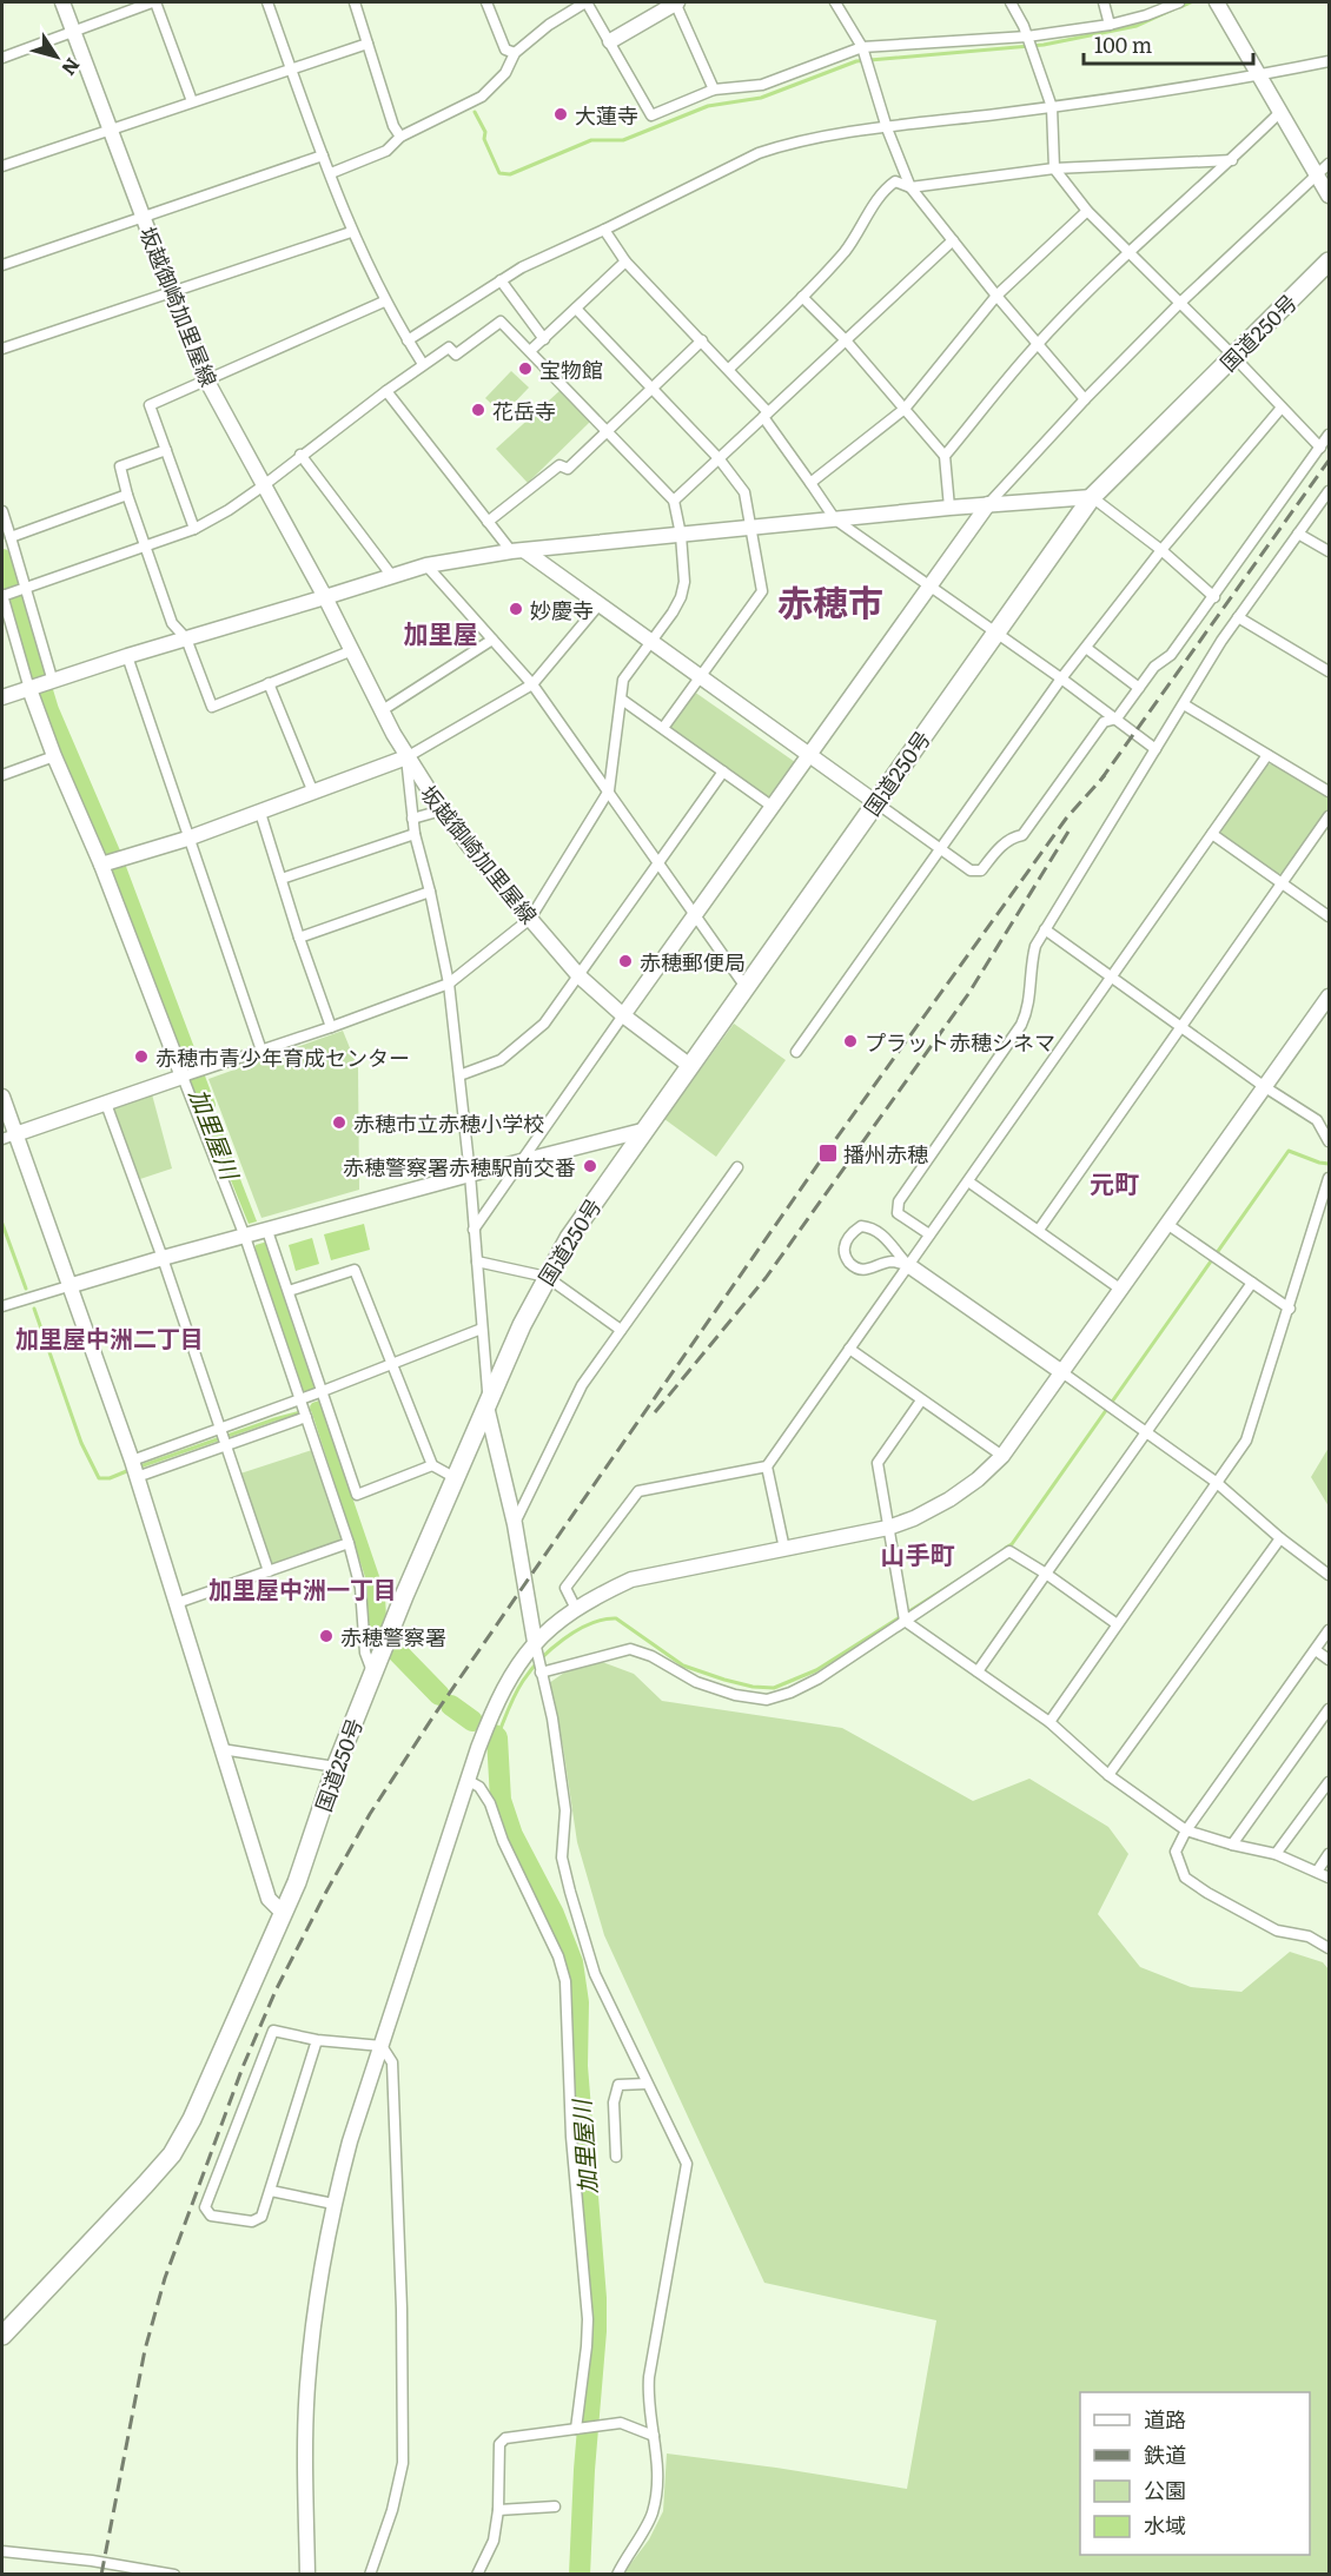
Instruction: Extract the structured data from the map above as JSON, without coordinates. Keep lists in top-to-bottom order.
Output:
{
  "streets": {
    "highway": ["国道250号"],
    "street": ["坂越御崎加里屋線"]
  },
  "crossings": [
    ["坂越御崎加里屋線", "国道250号"]
  ],
  "districts": [
    "赤穂市",
    "加里屋",
    "元町",
    "加里屋中洲二丁目",
    "山手町",
    "加里屋中洲一丁目"
  ],
  "water": ["加里屋川"],
  "places": {
    "other": [
      "大蓮寺",
      "宝物館",
      "花岳寺",
      "妙慶寺",
      "赤穂郵便局",
      "プラット赤穂シネマ",
      "赤穂市青少年育成センター",
      "赤穂市立赤穂小学校",
      "赤穂警察署赤穂駅前交番",
      "赤穂警察署"
    ],
    "transit": ["播州赤穂"]
  },
  "legend": [
    "道路",
    "鉄道",
    "公園",
    "水域"
  ],
  "scale_bar": "100 m",
  "north": "bottom right"
}
